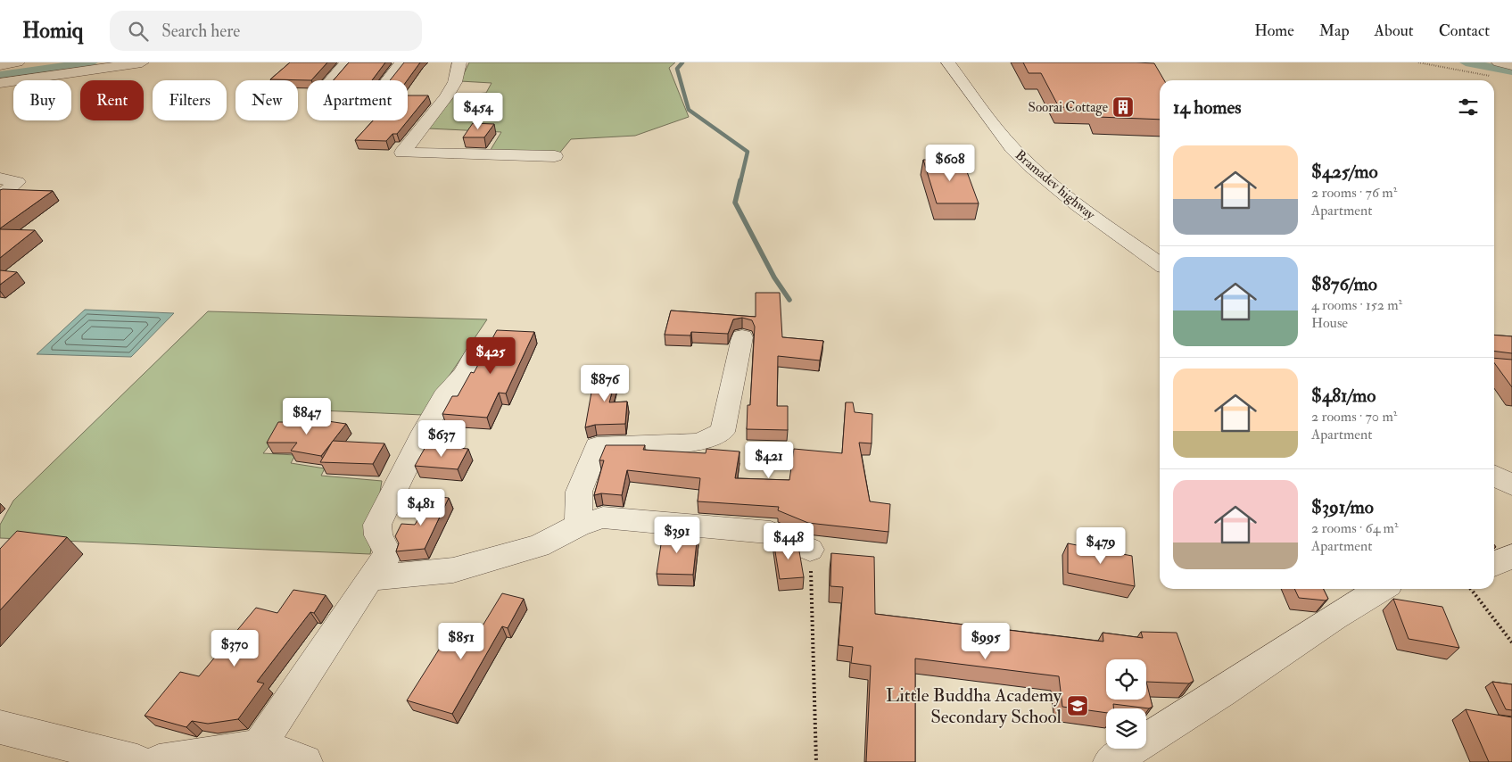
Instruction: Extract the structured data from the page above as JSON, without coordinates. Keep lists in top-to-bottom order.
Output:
{
  "streets": {
    "street": ["Bramadev highway"]
  },
  "places": {
    "building": ["Soorai Cottage"],
    "school or university": ["Little Buddha Academy Secondary School"]
  },
  "page": {
    "header": "Homiq",
    "search": "Search here",
    "nav": [
      "Home",
      "Map",
      "About",
      "Contact"
    ],
    "chip": [
      "Buy",
      "Rent",
      "Filters",
      "New",
      "Apartment"
    ],
    "heading": "14 homes",
    "price": [
      "$454",
      "$608",
      "$425",
      "$876",
      "$847",
      "$637",
      "$421",
      "$481",
      "$391",
      "$448",
      "$479",
      "$851",
      "$995",
      "$370"
    ],
    "list": [
      {
        "name": "$425/mo",
        "note": "2 rooms · 76 m² · Apartment"
      },
      {
        "name": "$876/mo",
        "note": "4 rooms · 152 m² · House"
      },
      {
        "name": "$481/mo",
        "note": "2 rooms · 70 m² · Apartment"
      },
      {
        "name": "$391/mo",
        "note": "2 rooms · 64 m² · Apartment"
      }
    ]
  }
}
